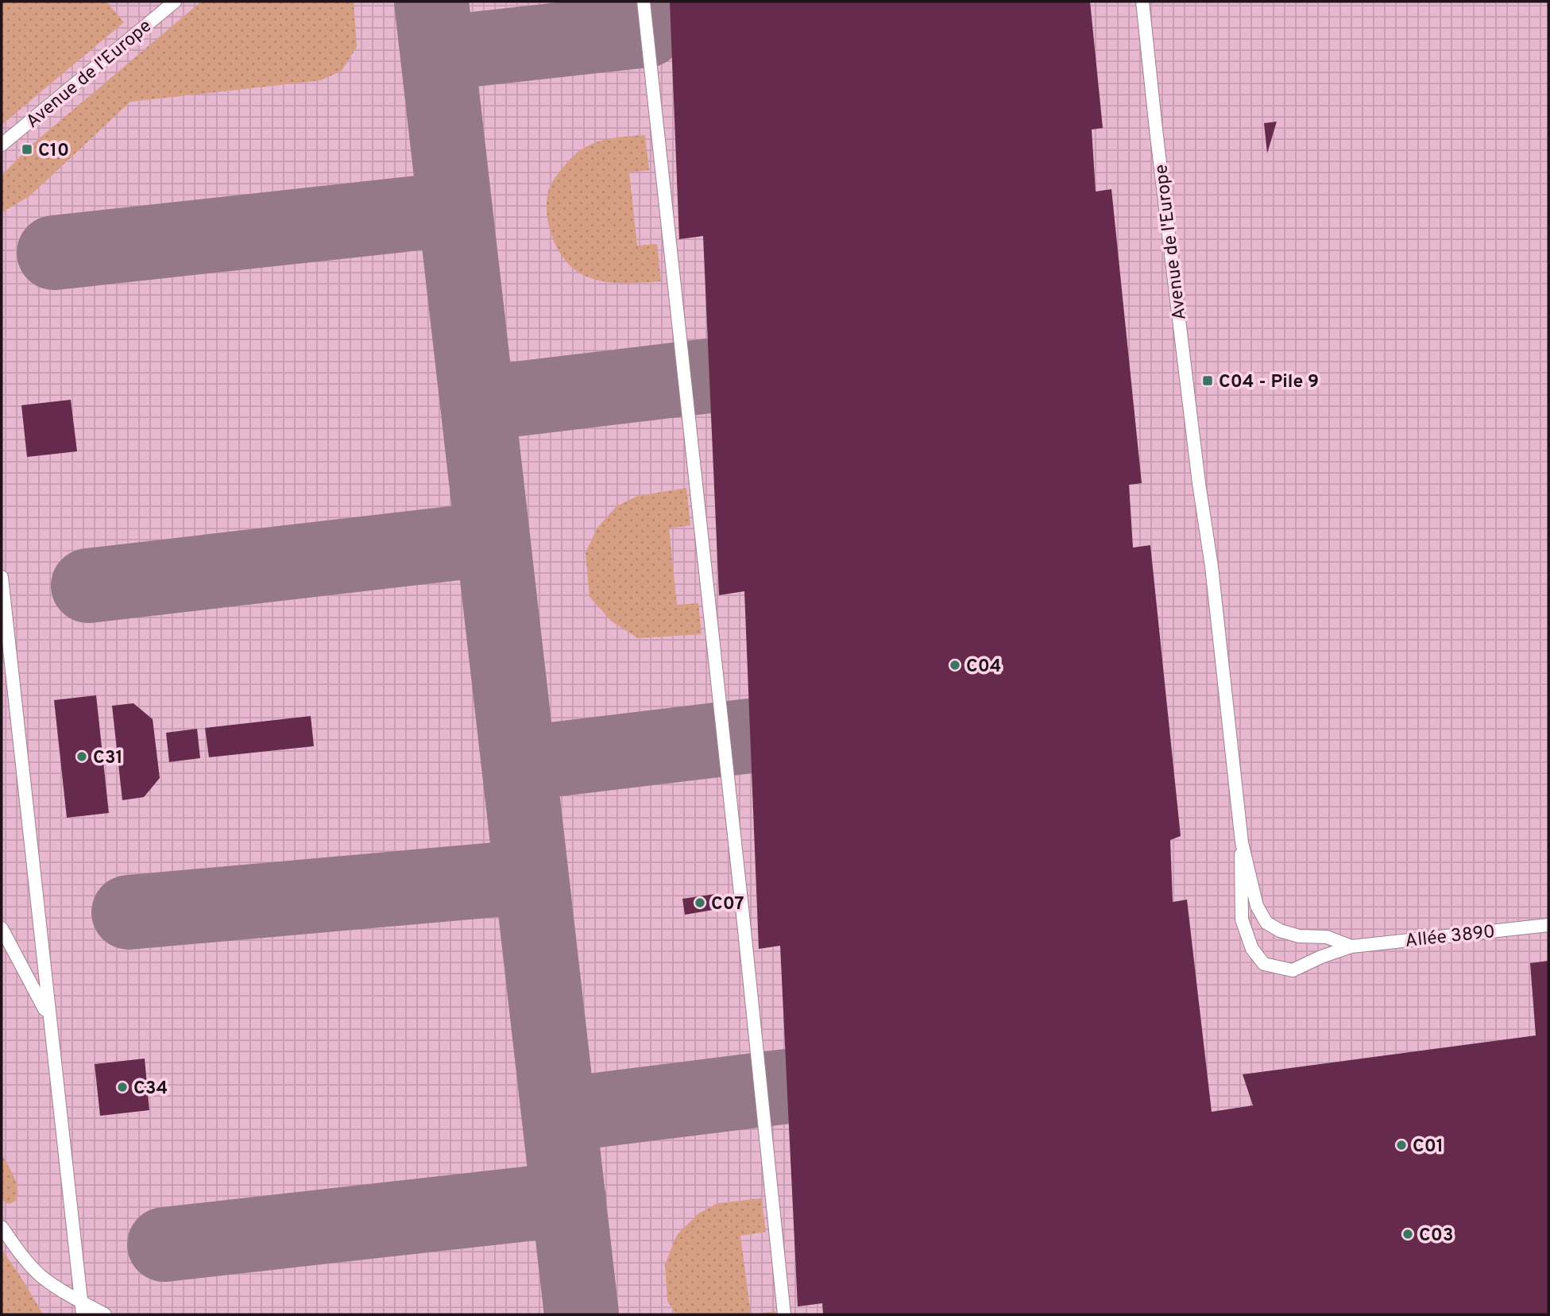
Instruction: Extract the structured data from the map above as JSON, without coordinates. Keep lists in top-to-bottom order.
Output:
{
  "streets": {
    "lane": ["Avenue de l'Europe", "Allée 3890"]
  },
  "places": {
    "transit": ["C10", "C04 - Pile 9"],
    "other": [
      "C04",
      "C31",
      "C07",
      "C34",
      "C01",
      "C03"
    ]
  }
}
